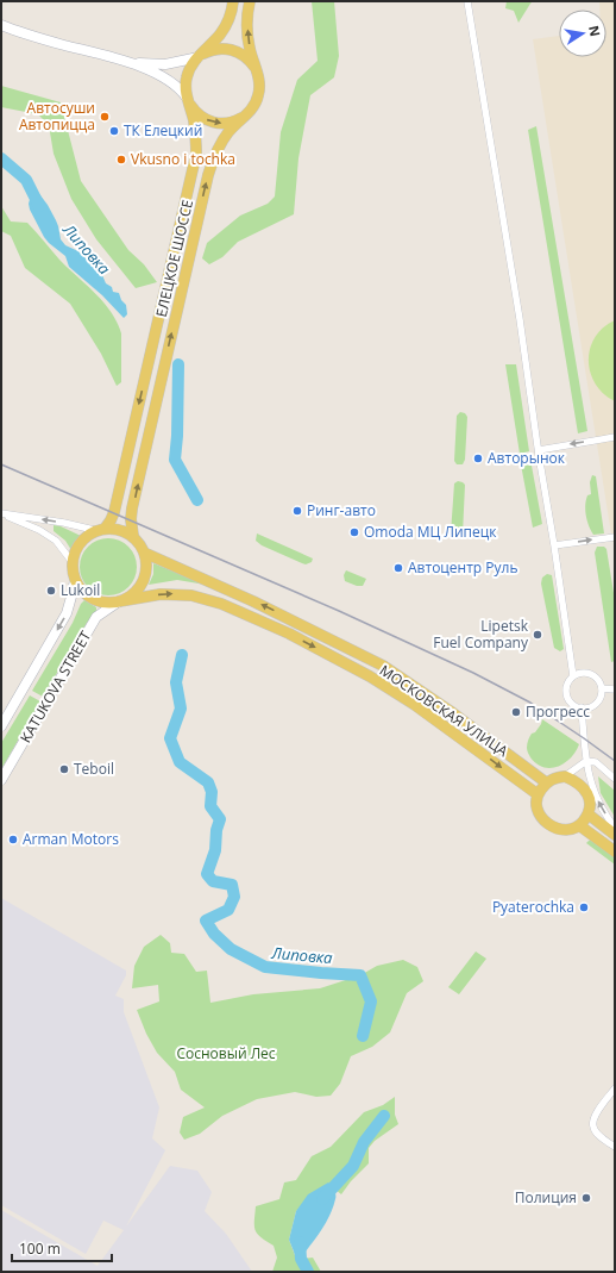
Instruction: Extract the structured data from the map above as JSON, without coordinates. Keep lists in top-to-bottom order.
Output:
{
  "streets": {
    "main road": ["ЕЛЕЦКОЕ ШОССЕ", "KATUKOVA STREET", "МОСКОВСКАЯ УЛИЦА"]
  },
  "crossings": [
    ["ЕЛЕЦКОЕ ШОССЕ", "KATUKOVA STREET"],
    ["ЕЛЕЦКОЕ ШОССЕ", "МОСКОВСКАЯ УЛИЦА"],
    ["KATUKOVA STREET", "МОСКОВСКАЯ УЛИЦА"]
  ],
  "water": ["Липовка"],
  "parks": ["Сосновый Лес"],
  "places": [
    "Автосуши Автопицца",
    "ТК Елецкий",
    "Vkusno i tochka",
    "Авторынок",
    "Ринг-авто",
    "Omoda МЦ Липецк",
    "Автоцентр Руль",
    "Lukoil",
    "Lipetsk Fuel Company",
    "Прогресс",
    "Teboil",
    "Arman Motors",
    "Pyaterochka",
    "Полиция"
  ],
  "scale_bar": "100 m",
  "north": "right"
}
